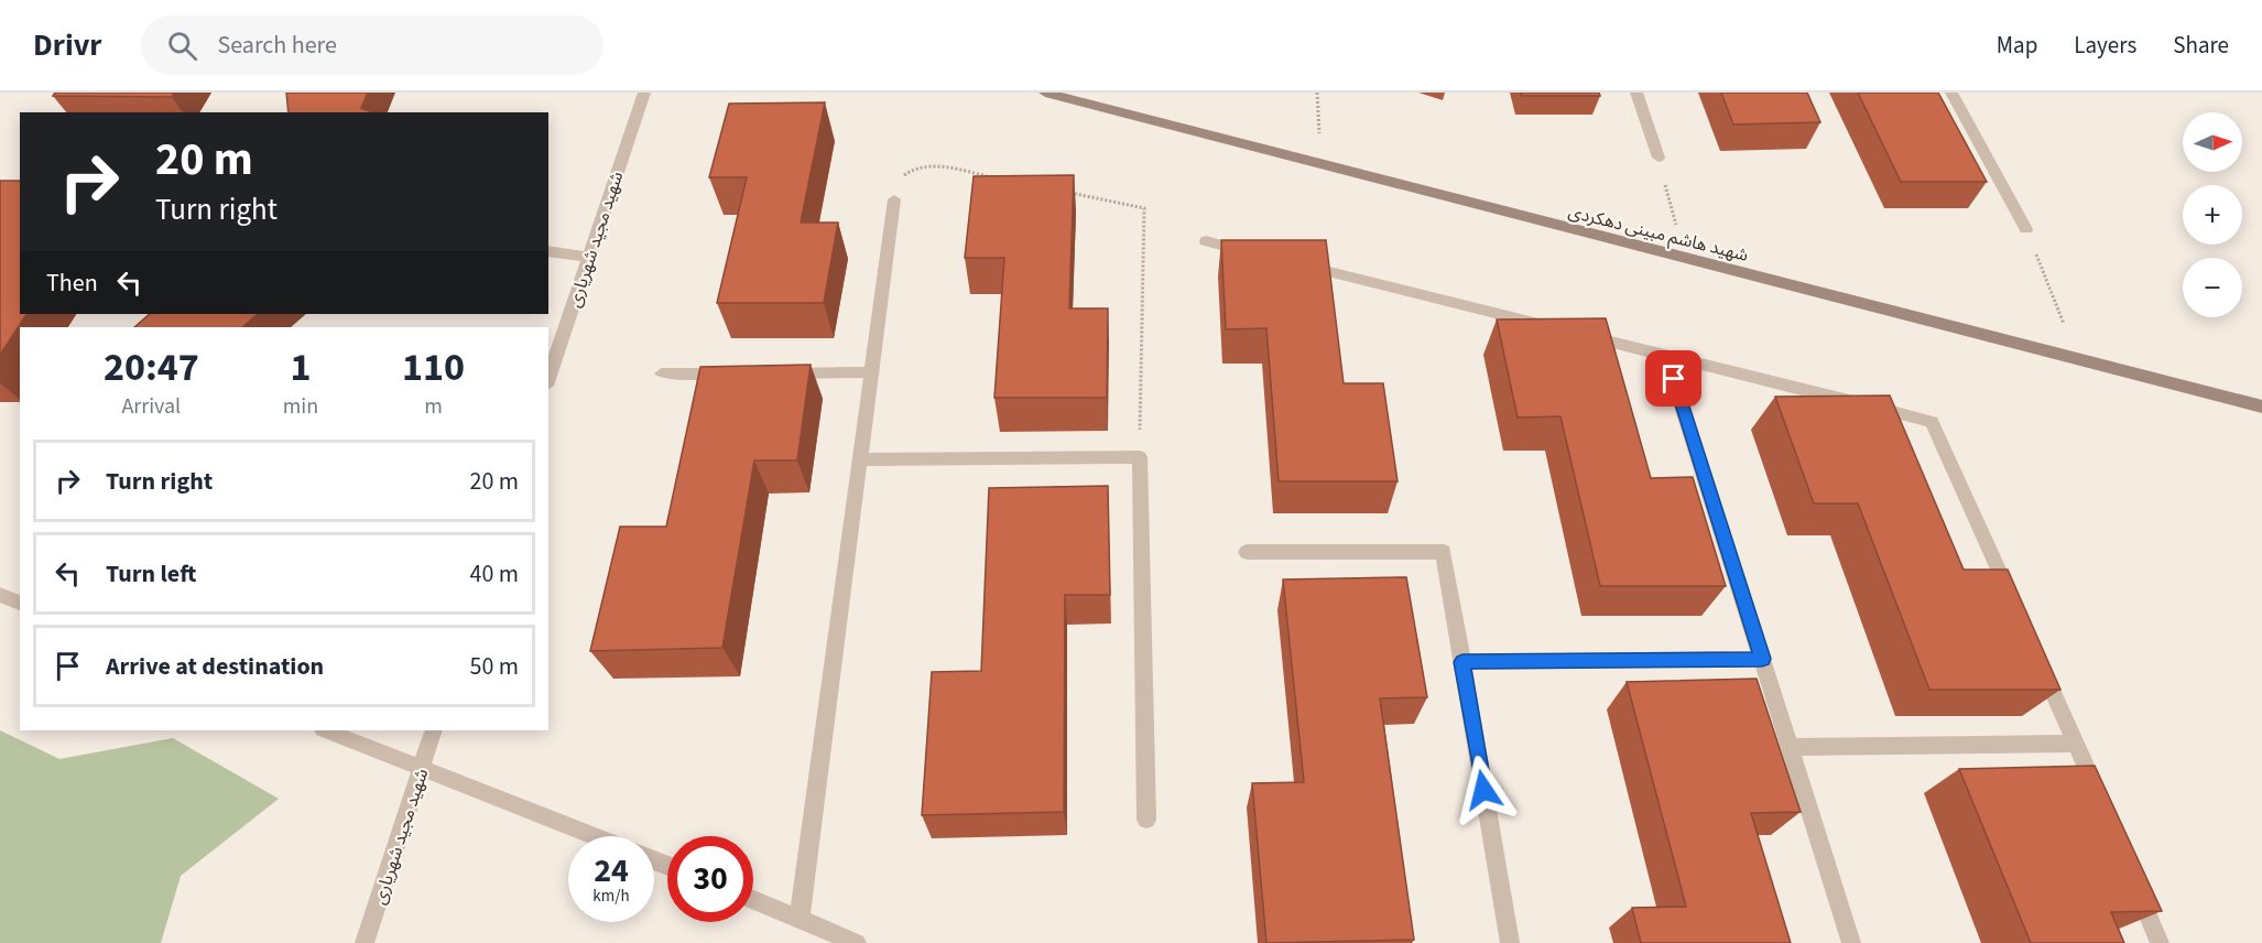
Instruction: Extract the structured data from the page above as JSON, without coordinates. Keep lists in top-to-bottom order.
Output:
{
  "streets": {
    "main road": ["شهید هاشم مبینی دهکردی"],
    "street": ["شهید مجید شهریاری"]
  },
  "north": "right",
  "page": {
    "header": "Drivr",
    "search": "Search here",
    "nav": ["Map", "Layers", "Share"],
    "map_buttons": ["+", "−"],
    "turn": ["20 m", "Turn right"],
    "then": "Then",
    "eta": [
      "20:47",
      "Arrival",
      "1",
      "min",
      "110",
      "m"
    ],
    "list": [
      {
        "name": "Turn right",
        "value": "20 m"
      },
      {
        "name": "Turn left",
        "value": "40 m"
      },
      {
        "name": "Arrive at destination",
        "value": "50 m"
      }
    ],
    "speed": "24 km/h",
    "limit": "30"
  }
}
